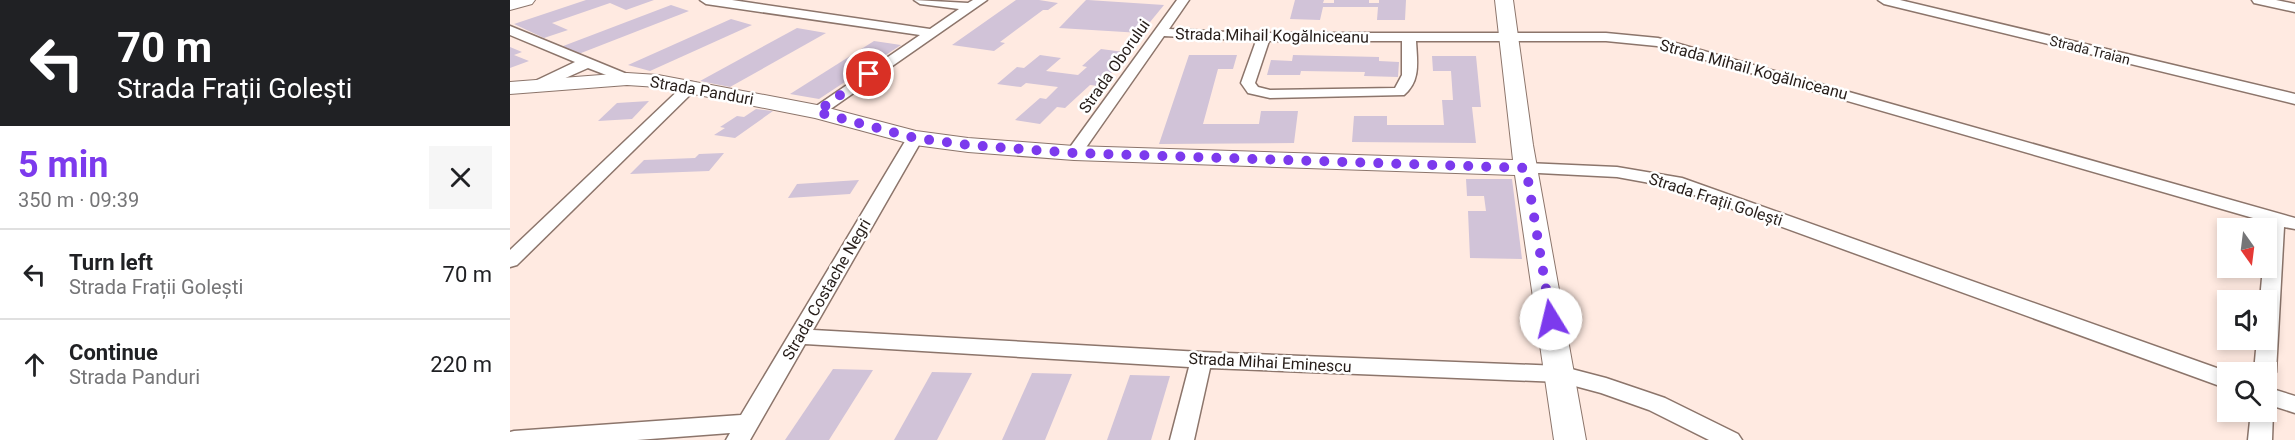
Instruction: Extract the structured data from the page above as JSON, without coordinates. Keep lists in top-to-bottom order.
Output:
{
  "streets": {
    "main road": ["Strada Panduri", "Strada Frații Golești"],
    "street": [
      "Strada Mihail Kogălniceanu",
      "Strada Traian",
      "Strada Oborului",
      "Strada Costache Negri",
      "Strada Mihai Eminescu"
    ]
  },
  "crossings": [
    ["Strada Mihail Kogălniceanu", "Strada Oborului"],
    ["Strada Oborului", "Strada Frații Golești"],
    ["Strada Panduri", "Strada Frații Golești"],
    ["Strada Frații Golești", "Strada Costache Negri"],
    ["Strada Costache Negri", "Strada Mihai Eminescu"]
  ],
  "north": "bottom",
  "page": {
    "turn": ["70 m", "Strada Frații Golești"],
    "heading": ["5 min", "350 m · 09:39"],
    "list": [
      {
        "name": "Turn left",
        "note": "Strada Frații Golești",
        "value": "70 m"
      },
      {
        "name": "Continue",
        "note": "Strada Panduri",
        "value": "220 m"
      }
    ]
  }
}
